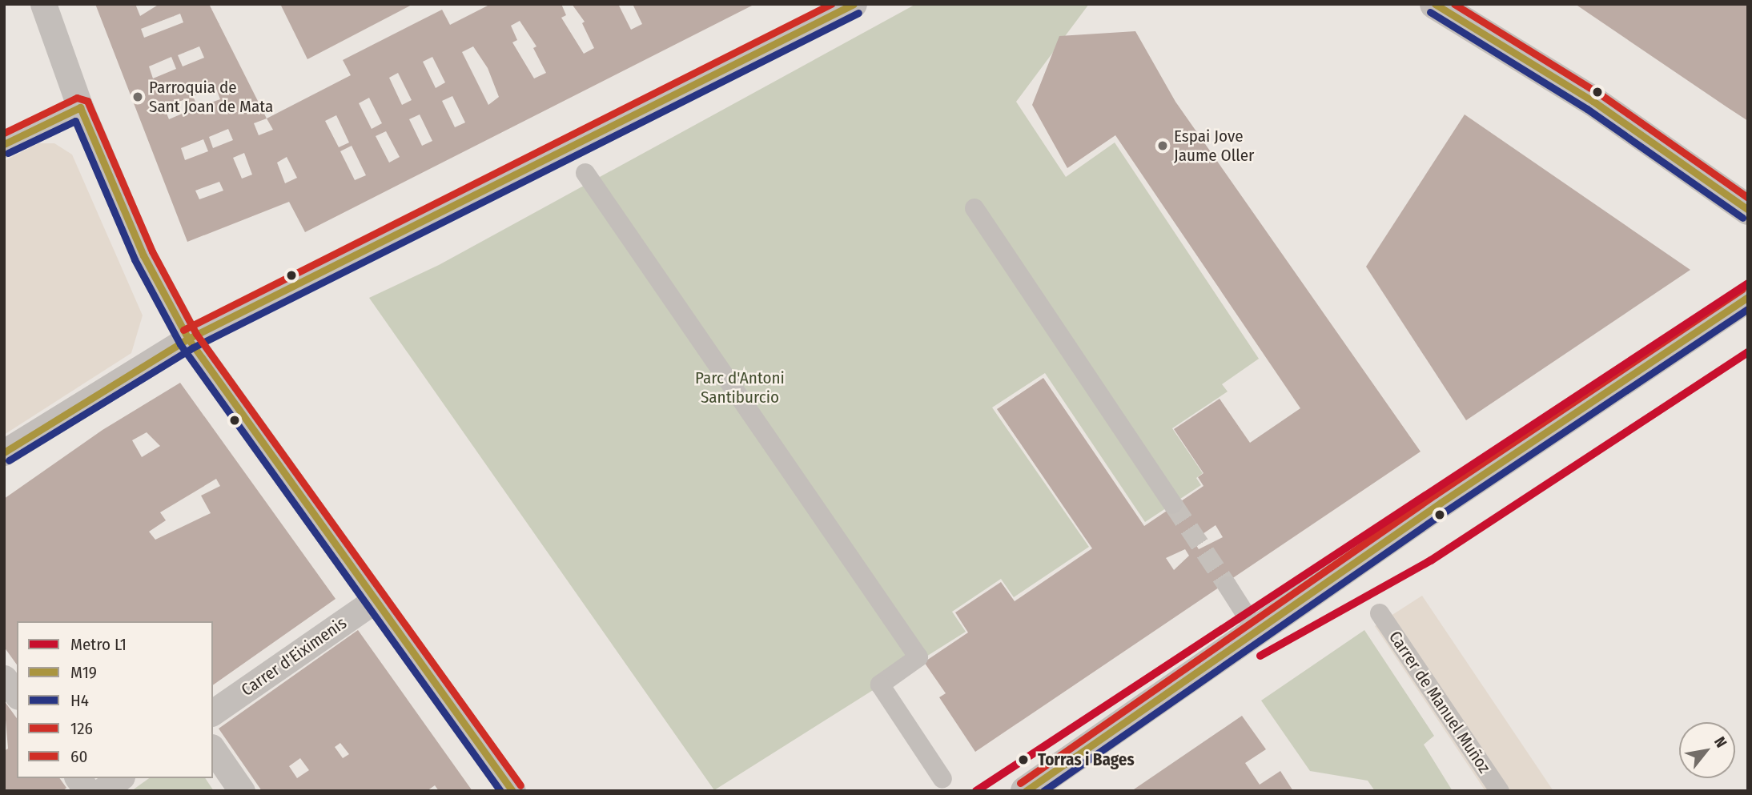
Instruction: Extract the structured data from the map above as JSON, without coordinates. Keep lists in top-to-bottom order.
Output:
{
  "streets": {
    "street": ["Carrer d'Eiximenis", "Carrer de Manuel Muñoz"]
  },
  "parks": ["Parc d'Antoni Santiburcio"],
  "places": ["Parroquia de Sant Joan de Mata", "Espai Jove Jaume Oller", "Torras i Bages"],
  "lines": [
    "transit line M19",
    "transit line 126",
    "transit line 60",
    "transit line H4",
    "metro line L1"
  ],
  "legend": [
    "Metro L1",
    "M19",
    "H4",
    "126",
    "60"
  ],
  "north": "top right"
}
